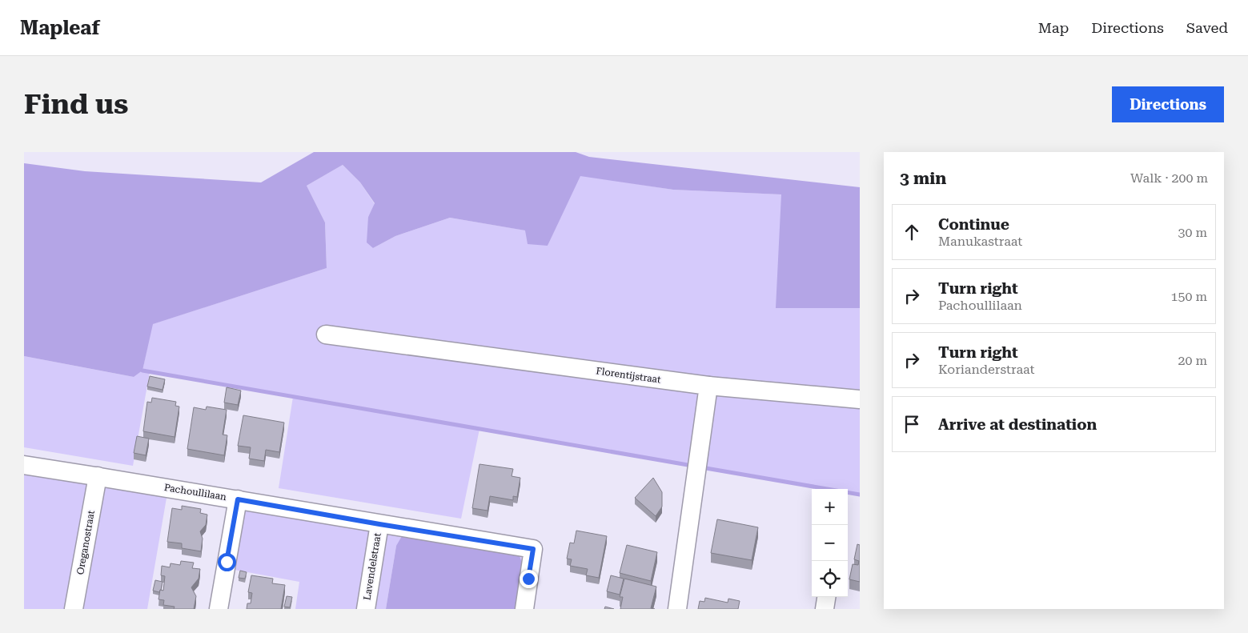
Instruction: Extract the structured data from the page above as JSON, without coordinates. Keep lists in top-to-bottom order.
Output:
{
  "streets": {
    "street": [
      "Florentijstraat",
      "Pachoullilaan",
      "Oreganostraat",
      "Lavendelstraat"
    ]
  },
  "crossings": [
    ["Pachoullilaan", "Oreganostraat"],
    ["Pachoullilaan", "Lavendelstraat"]
  ],
  "page": {
    "header": "Mapleaf",
    "nav": ["Map", "Directions", "Saved"],
    "buttons": "Directions",
    "title": "Find us",
    "heading": ["3 min", "Walk · 200 m"],
    "list": [
      ["Continue", "Manukastraat", "30 m"],
      ["Turn right", "Pachoullilaan", "150 m"],
      ["Turn right", "Korianderstraat", "20 m"],
      "Arrive at destination"
    ],
    "map_buttons": ["+", "−"]
  }
}
